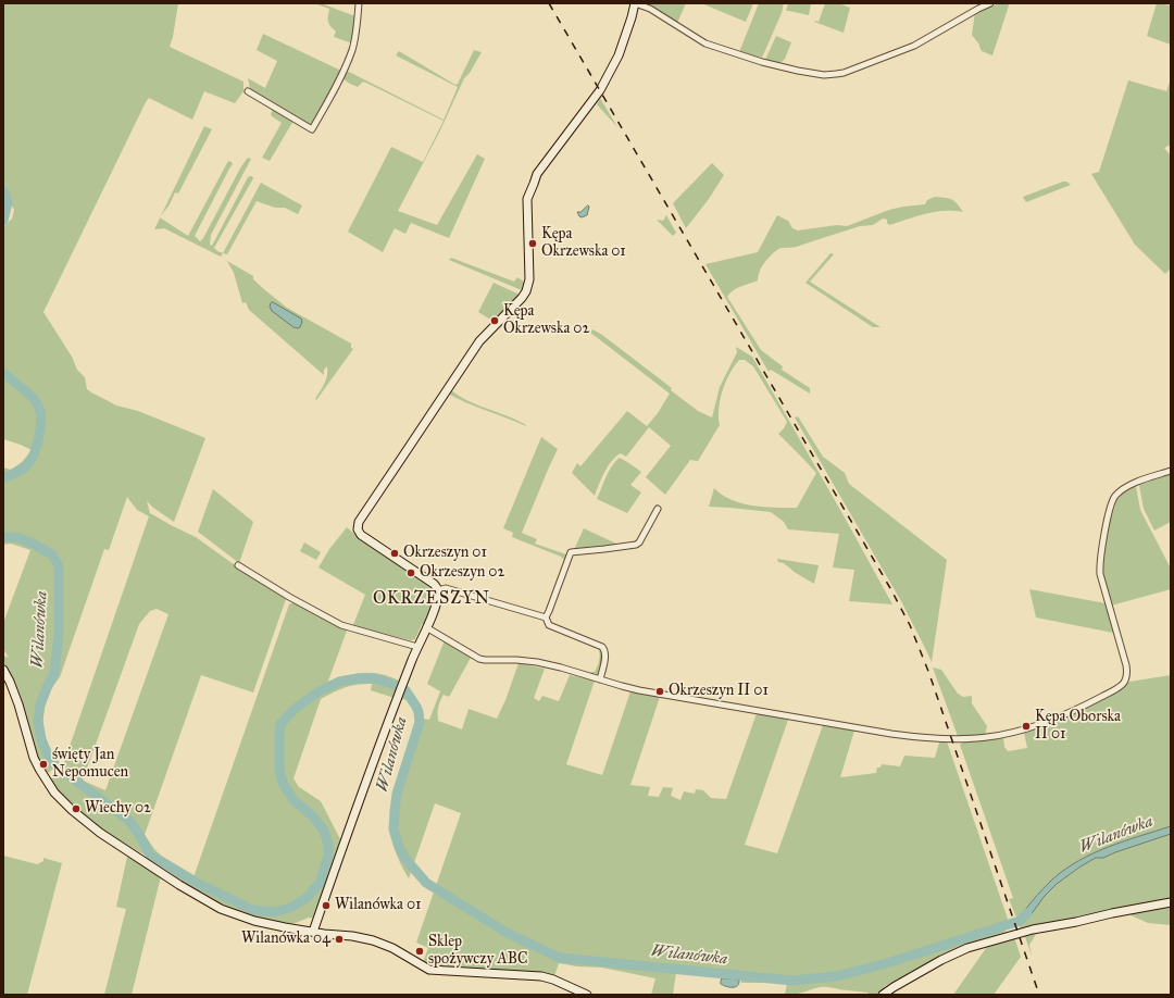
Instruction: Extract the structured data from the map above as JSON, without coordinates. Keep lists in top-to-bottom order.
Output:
{
  "districts": ["OKRZESZYN"],
  "water": ["Wilanówka"],
  "places": [
    "Kępa Okrzewska 01",
    "Kępa Okrzewska 02",
    "Okrzeszyn 01",
    "Okrzeszyn 02",
    "Okrzeszyn II 01",
    "Kępa Oborska II 01",
    "święty Jan Nepomucen",
    "Wiechy 02",
    "Wilanówka 01",
    "Wilanówka 04",
    "Sklep spożywczy ABC"
  ]
}
